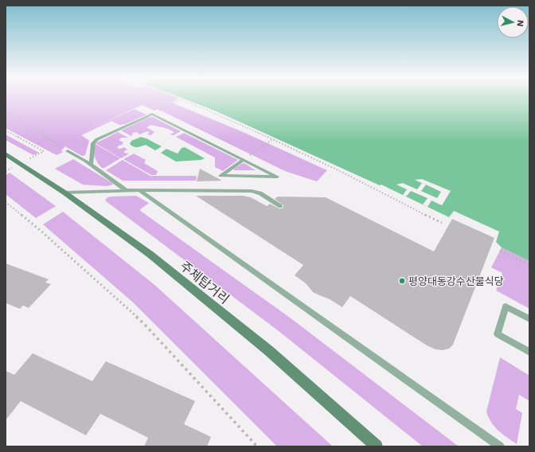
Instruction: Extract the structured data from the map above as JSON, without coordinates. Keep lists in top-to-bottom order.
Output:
{
  "streets": {
    "main road": ["주체탑거리"]
  },
  "places": ["평양대동강수산물식당"],
  "north": "right"
}
